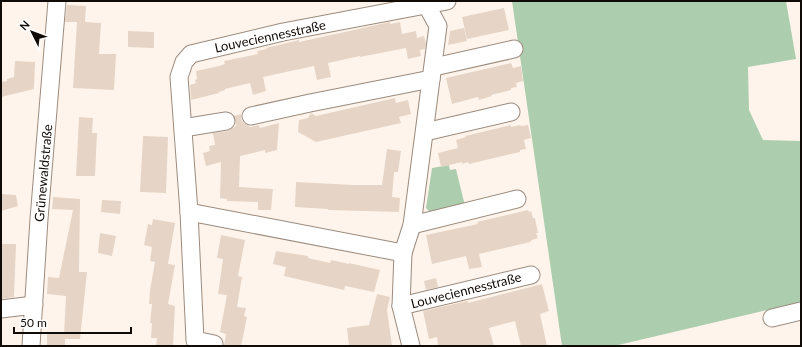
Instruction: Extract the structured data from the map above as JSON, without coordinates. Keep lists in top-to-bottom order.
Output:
{
  "streets": {
    "street": ["Louveciennesstraße", "Grünewaldstraße"]
  },
  "scale_bar": "50 m",
  "north": "top left"
}
